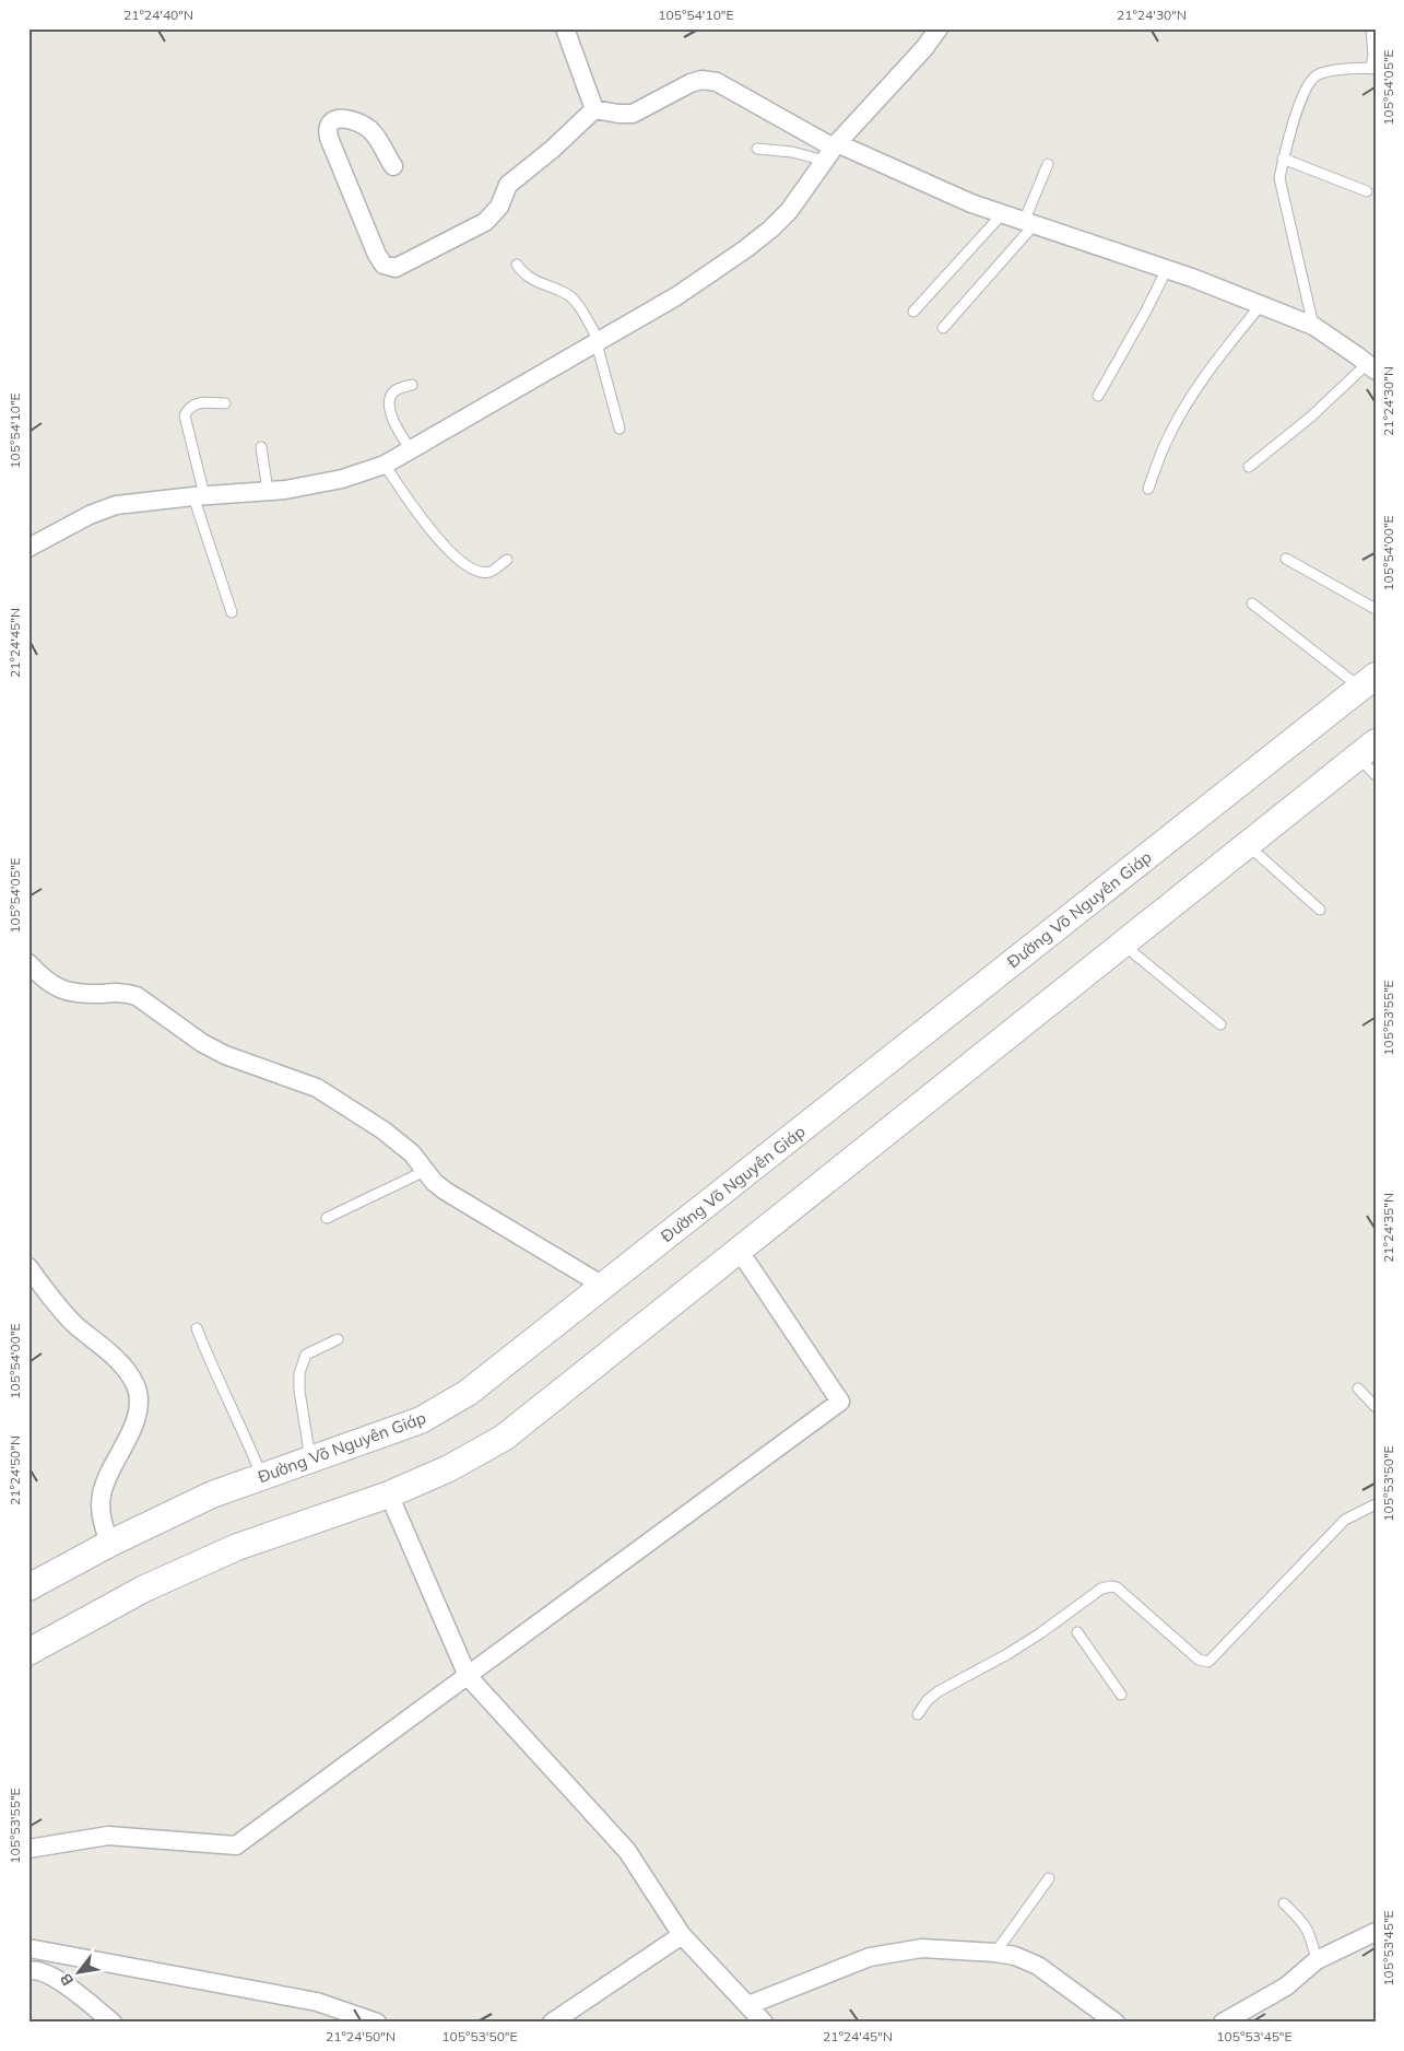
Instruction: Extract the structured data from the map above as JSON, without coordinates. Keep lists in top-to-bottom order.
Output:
{
  "streets": {
    "main road": ["Đường Võ Nguyên Giáp"]
  },
  "north": "bottom left",
  "coordinates": [
    "21°24'40\"N",
    "105°54'10\"E",
    "21°24'30\"N",
    "105°54'05\"E",
    "105°54'00\"E",
    "21°24'45\"N",
    "105°53'55\"E",
    "21°24'35\"N",
    "21°24'50\"N",
    "105°53'50\"E",
    "105°53'45\"E"
  ]
}
